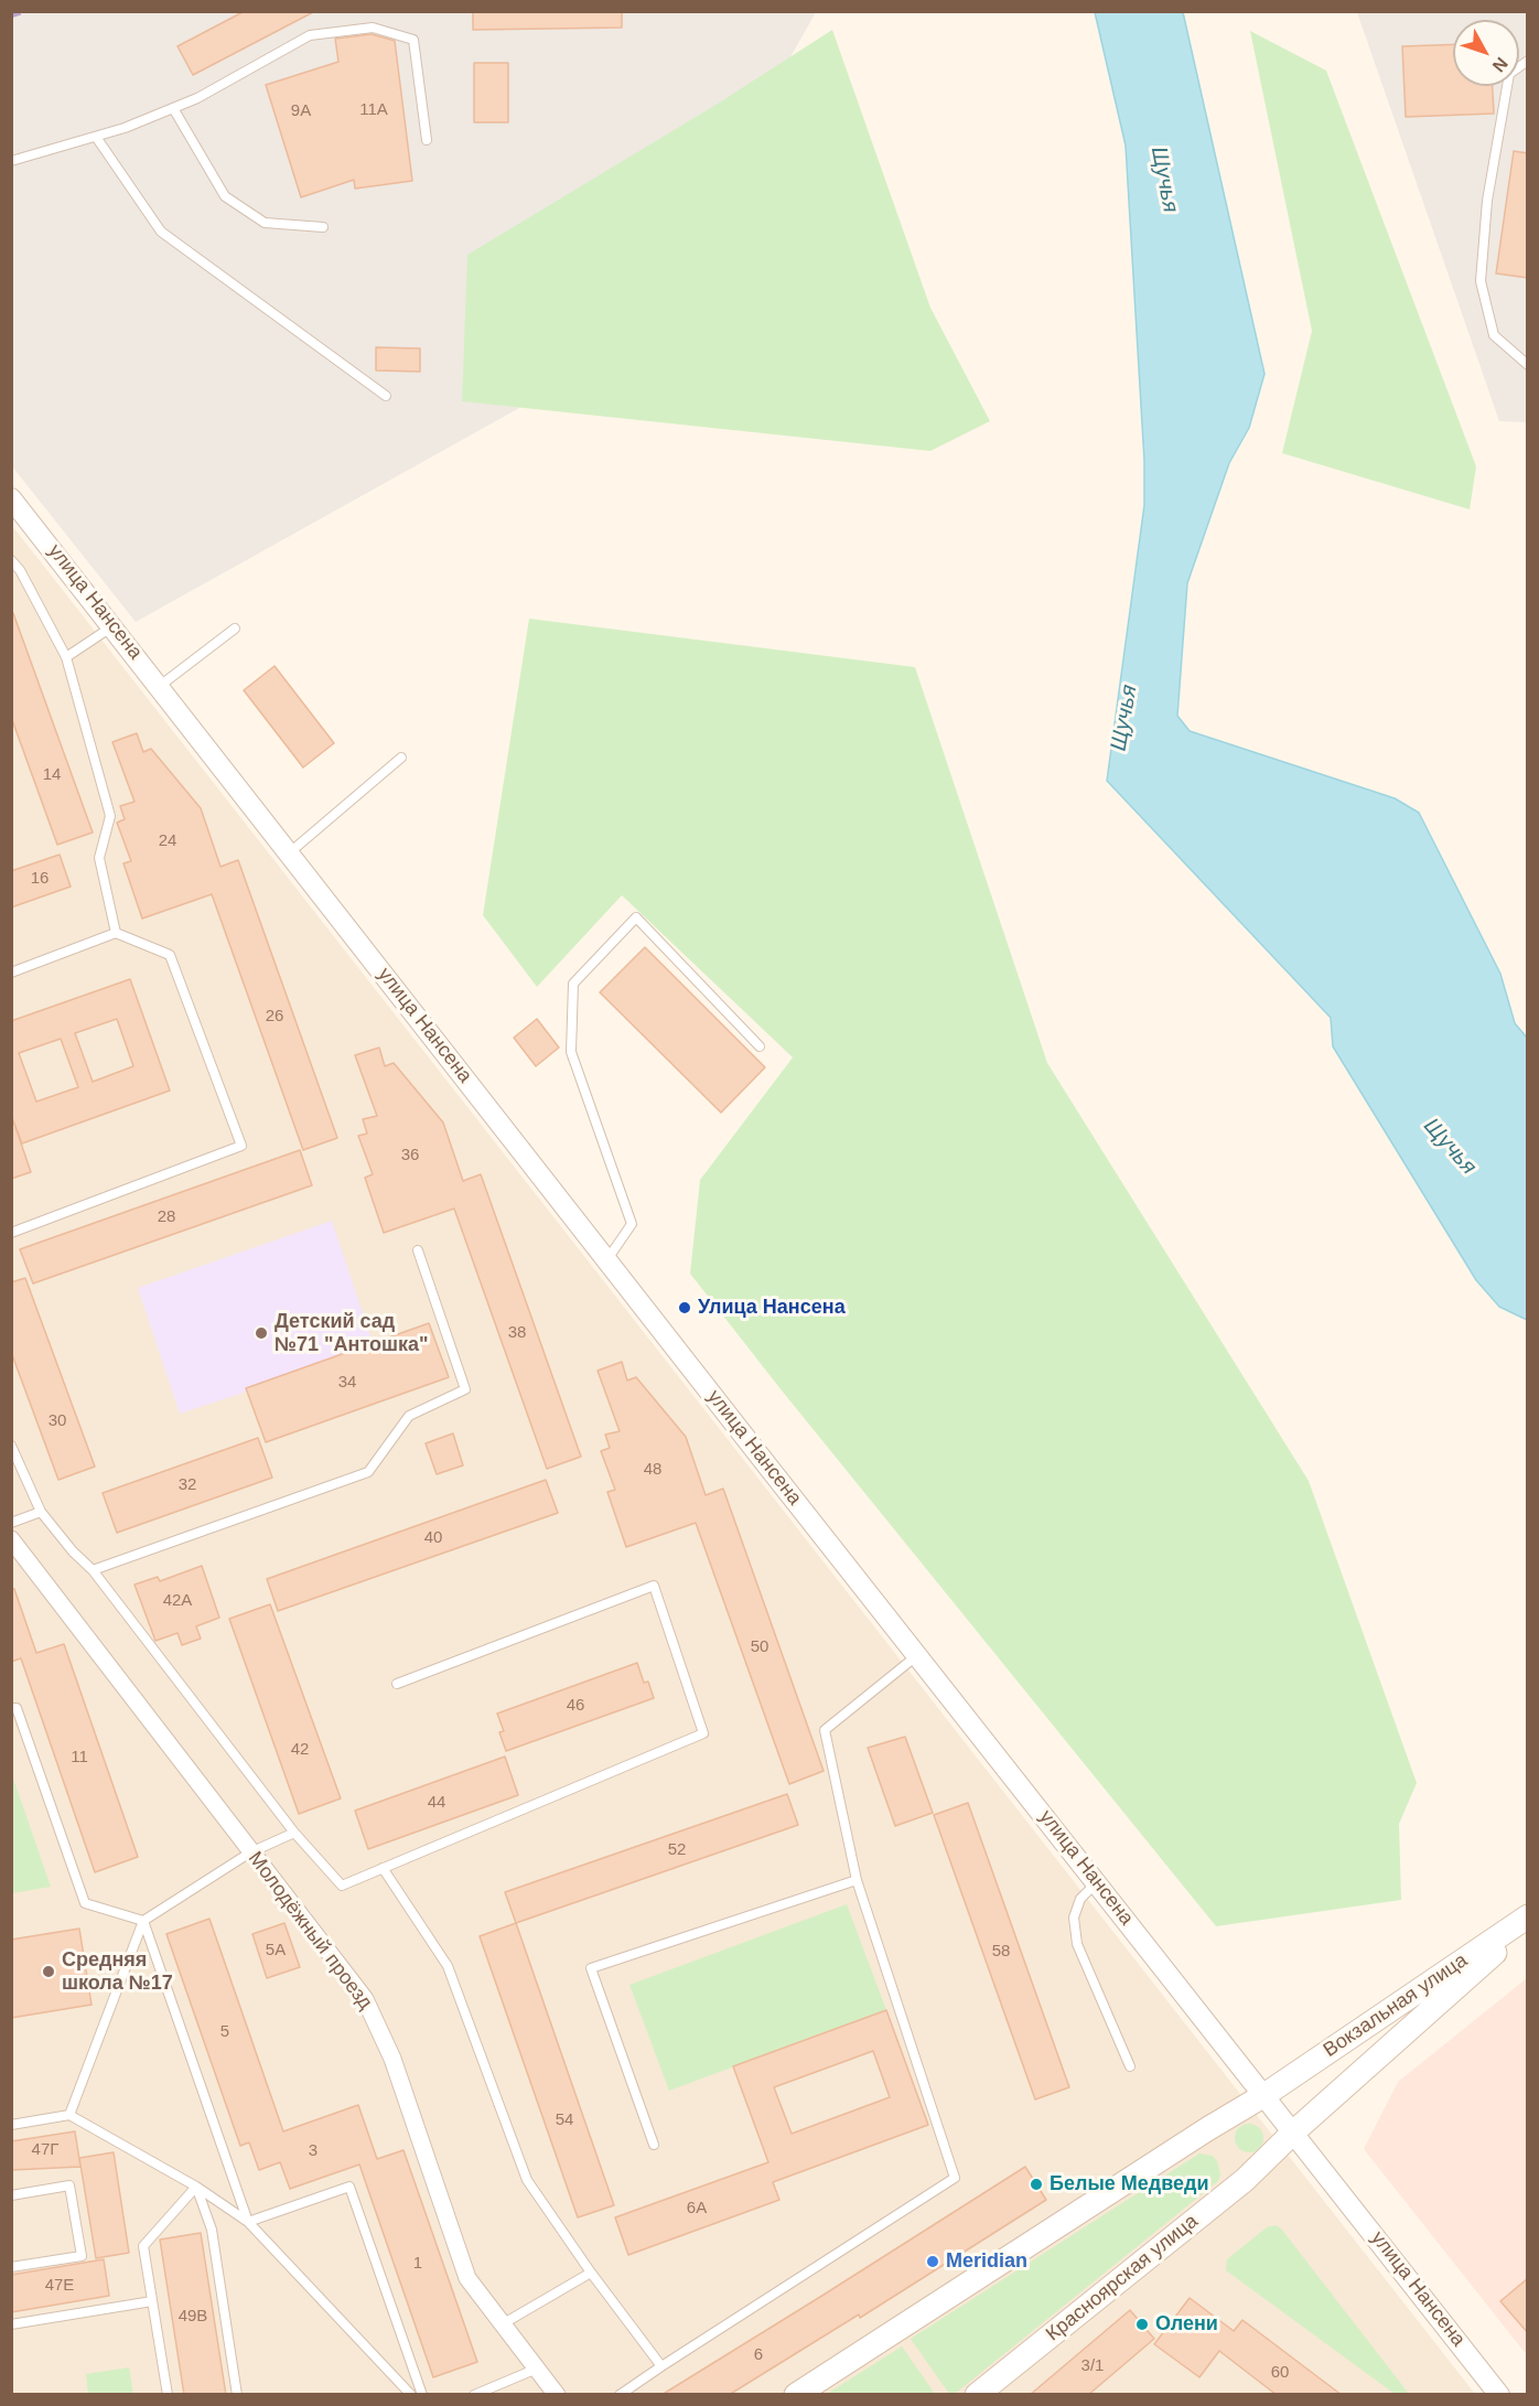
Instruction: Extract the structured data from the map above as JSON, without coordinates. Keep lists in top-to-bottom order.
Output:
{
  "streets": {
    "main road": ["Вокзальная улица", "Красноярская улица"],
    "street": ["улица Нансена", "Молодёжный проезд"]
  },
  "crossings": [
    ["улица Нансена", "Вокзальная улица"],
    ["улица Нансена", "Красноярская улица"],
    ["Вокзальная улица", "Красноярская улица"]
  ],
  "water": ["Щучья"],
  "places": [
    "Улица Нансена",
    "Детский сад №71 \"Антошка\"",
    "Средняя школа №17",
    "Белые Медведи",
    "Meridian",
    "Олени"
  ],
  "house_numbers": [
    "11А",
    "9А",
    "14",
    "24",
    "16",
    "26",
    "36",
    "28",
    "38",
    "34",
    "30",
    "48",
    "32",
    "40",
    "42А",
    "50",
    "46",
    "42",
    "11",
    "44",
    "52",
    "5А",
    "58",
    "5",
    "54",
    "47Г",
    "3",
    "6А",
    "1",
    "47Е",
    "49В",
    "6",
    "3/1",
    "60"
  ],
  "north": "bottom right"
}
